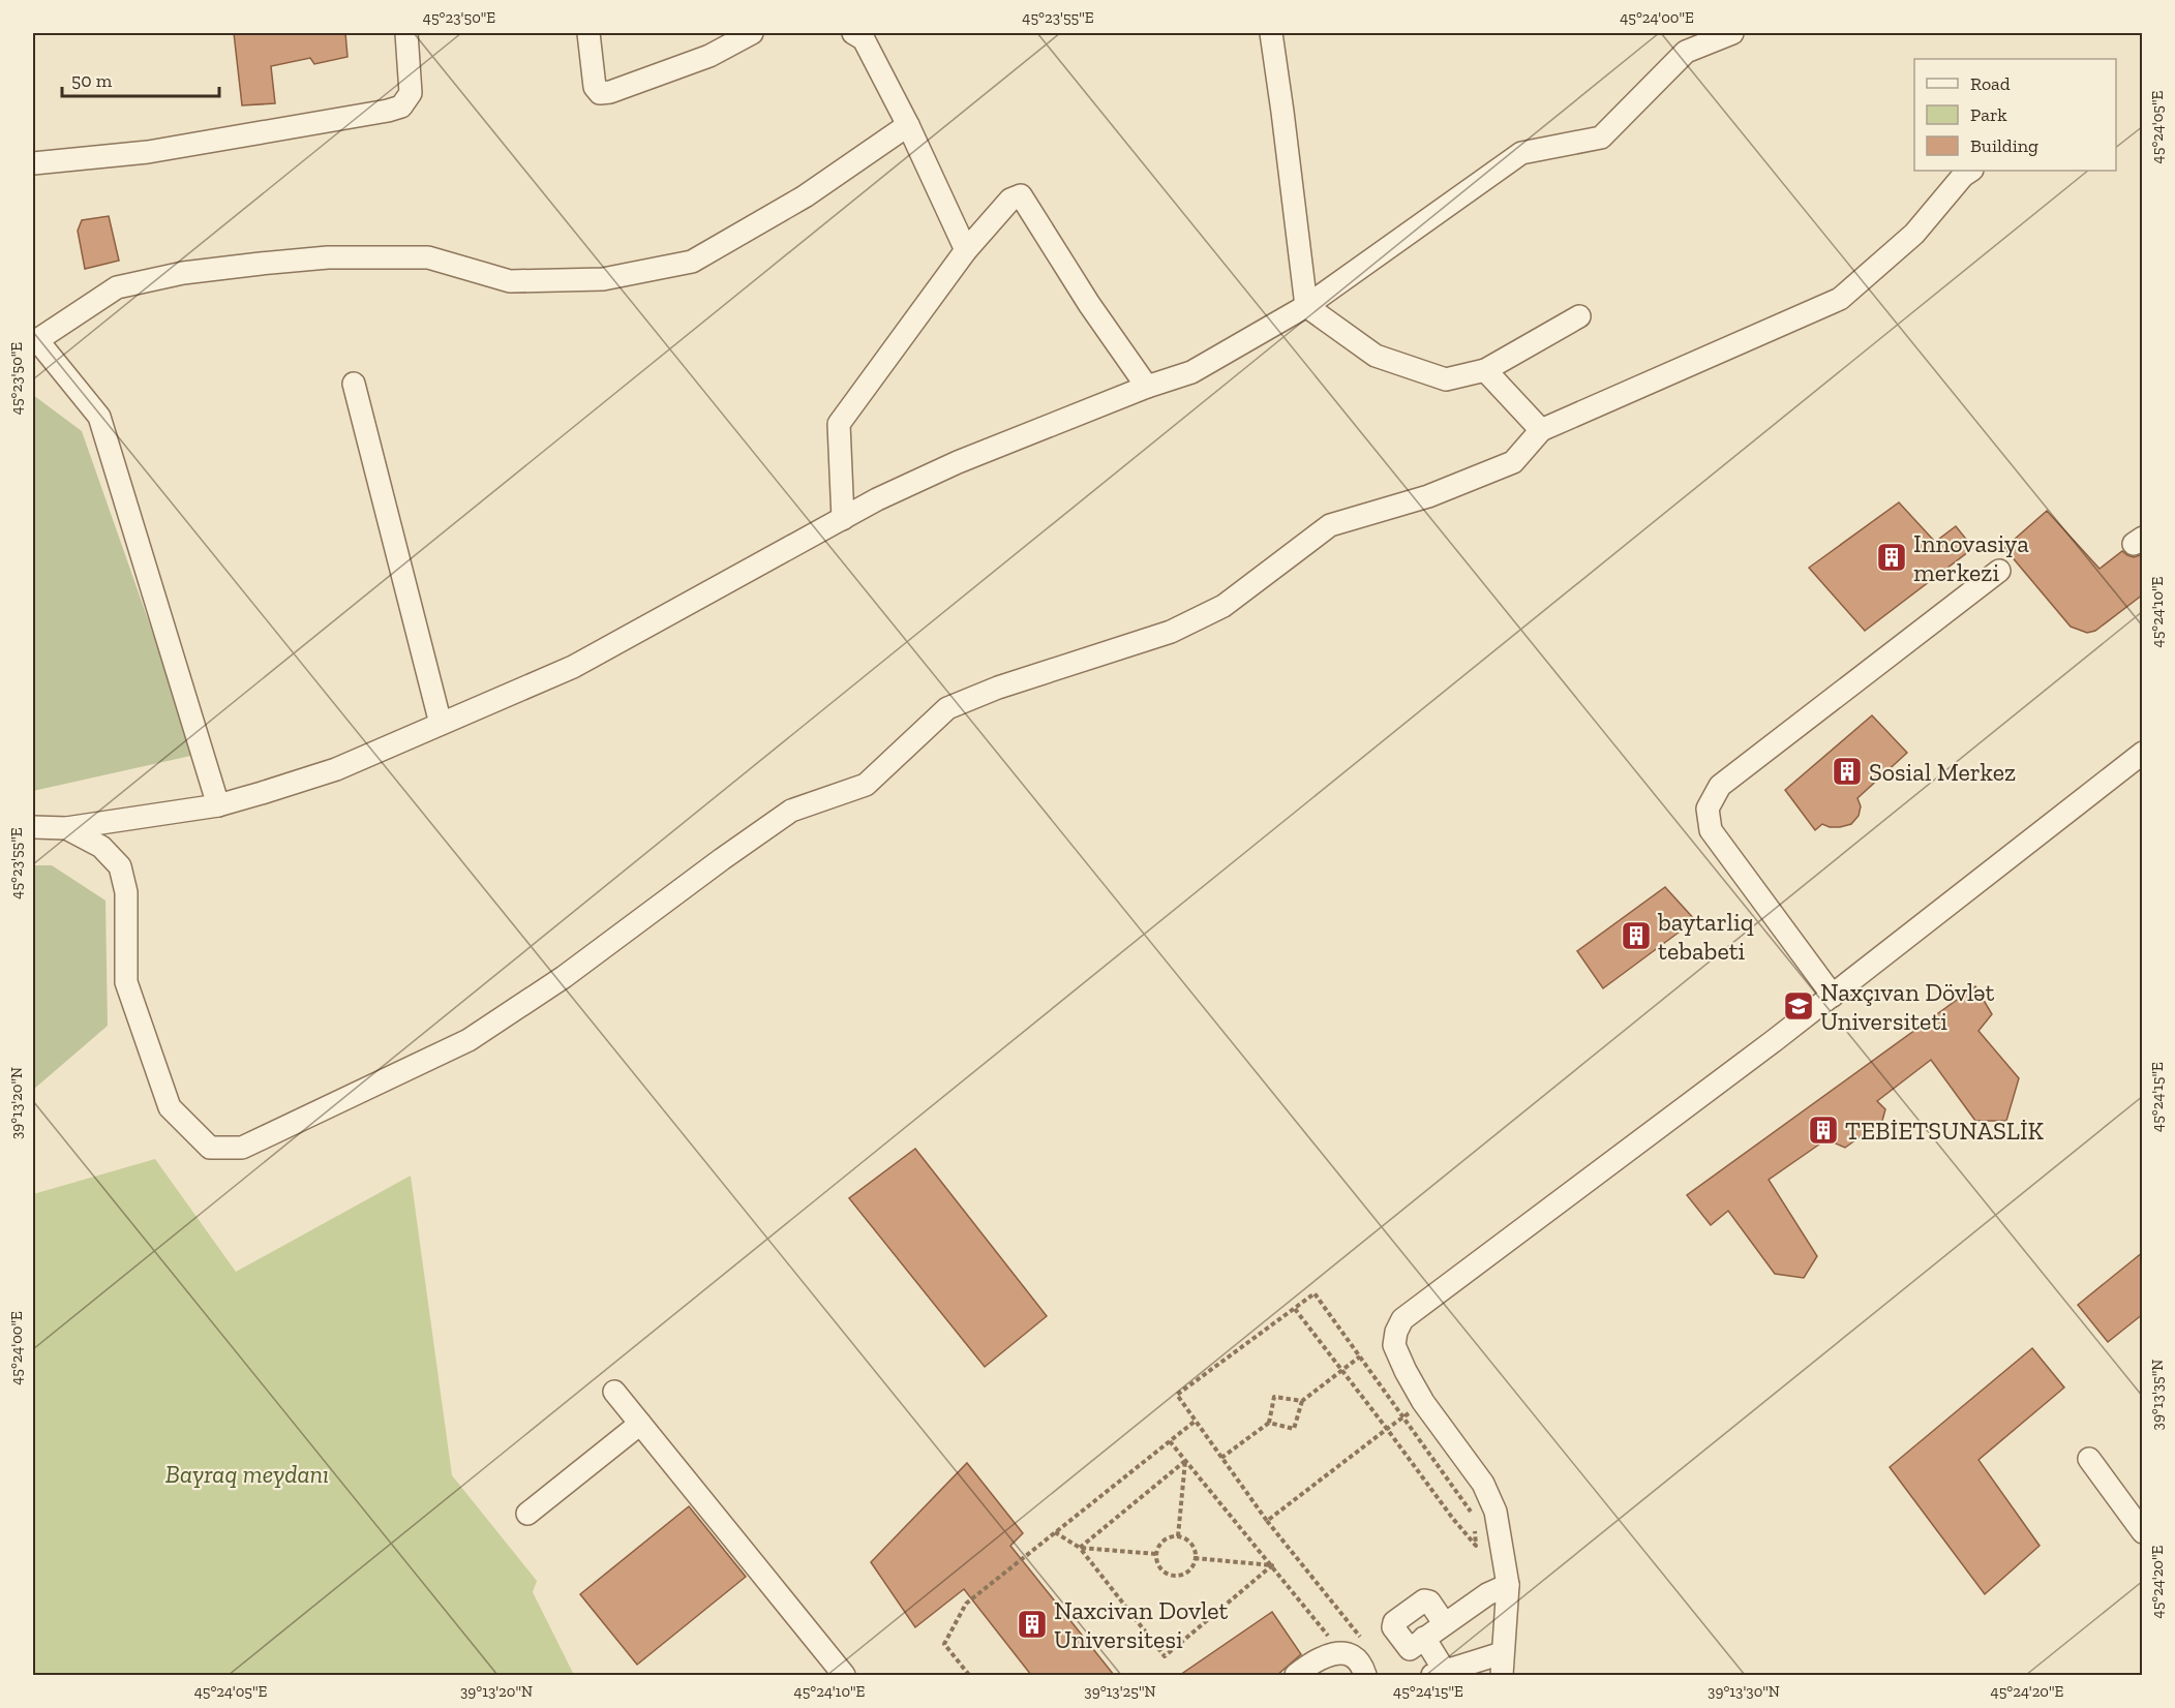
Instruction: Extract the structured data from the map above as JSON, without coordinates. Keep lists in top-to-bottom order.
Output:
{
  "parks": ["Bayraq meydanı"],
  "places": {
    "building": [
      "Innovasiya merkezi",
      "Sosial Merkez",
      "baytarliq tebabeti",
      "TEBİETSUNASLİK",
      "Naxcivan Dovlet Universitesi"
    ],
    "school or university": ["Naxçıvan Dövlət Universiteti"]
  },
  "legend": ["Road", "Park", "Building"],
  "scale_bar": "50 m",
  "coordinates": [
    "45°23'50\"E",
    "45°23'55\"E",
    "45°24'00\"E",
    "45°24'05\"E",
    "45°24'10\"E",
    "45°24'15\"E",
    "39°13'20\"N",
    "39°13'35\"N",
    "45°24'20\"E",
    "39°13'25\"N",
    "39°13'30\"N"
  ]
}
